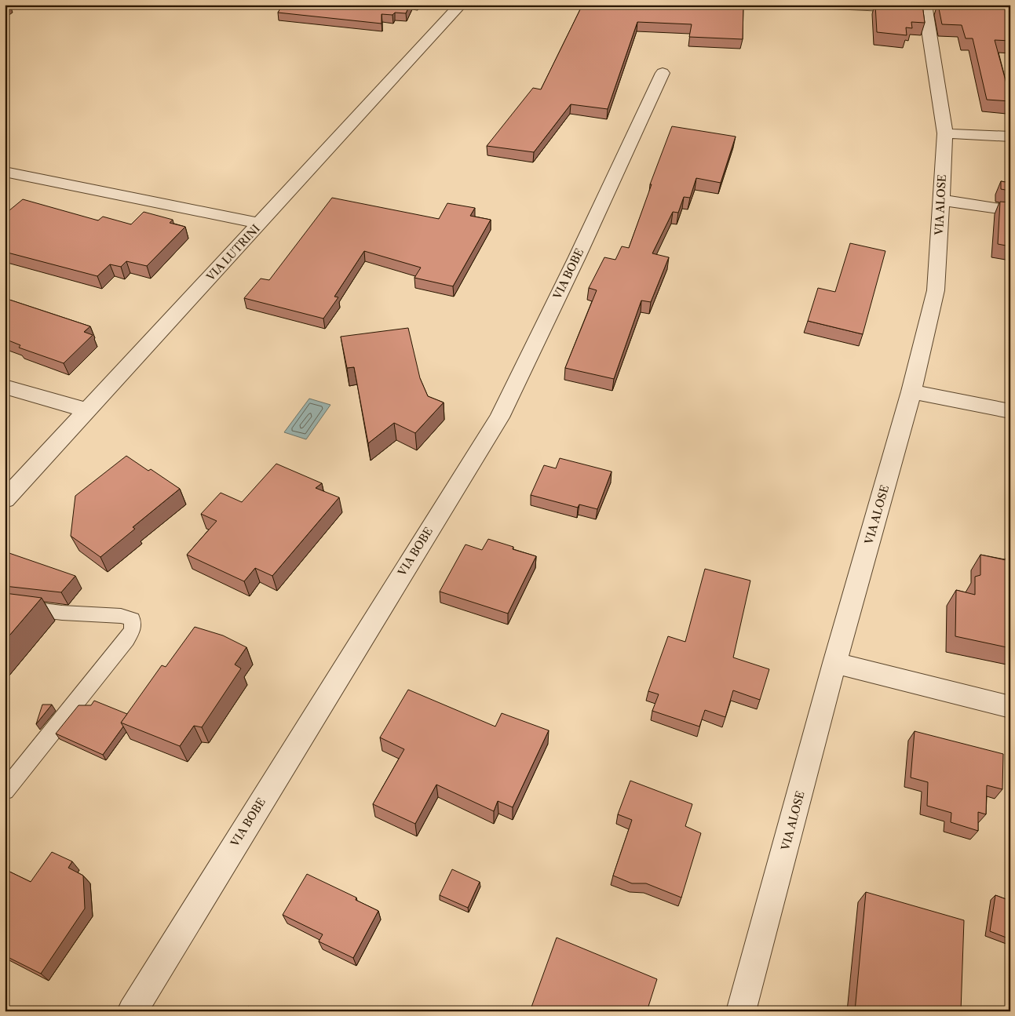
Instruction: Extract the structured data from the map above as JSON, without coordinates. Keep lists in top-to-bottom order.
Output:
{
  "streets": {
    "street": ["VIA ALOSE", "VIA LUTRINI", "VIA BOBE"]
  }
}
